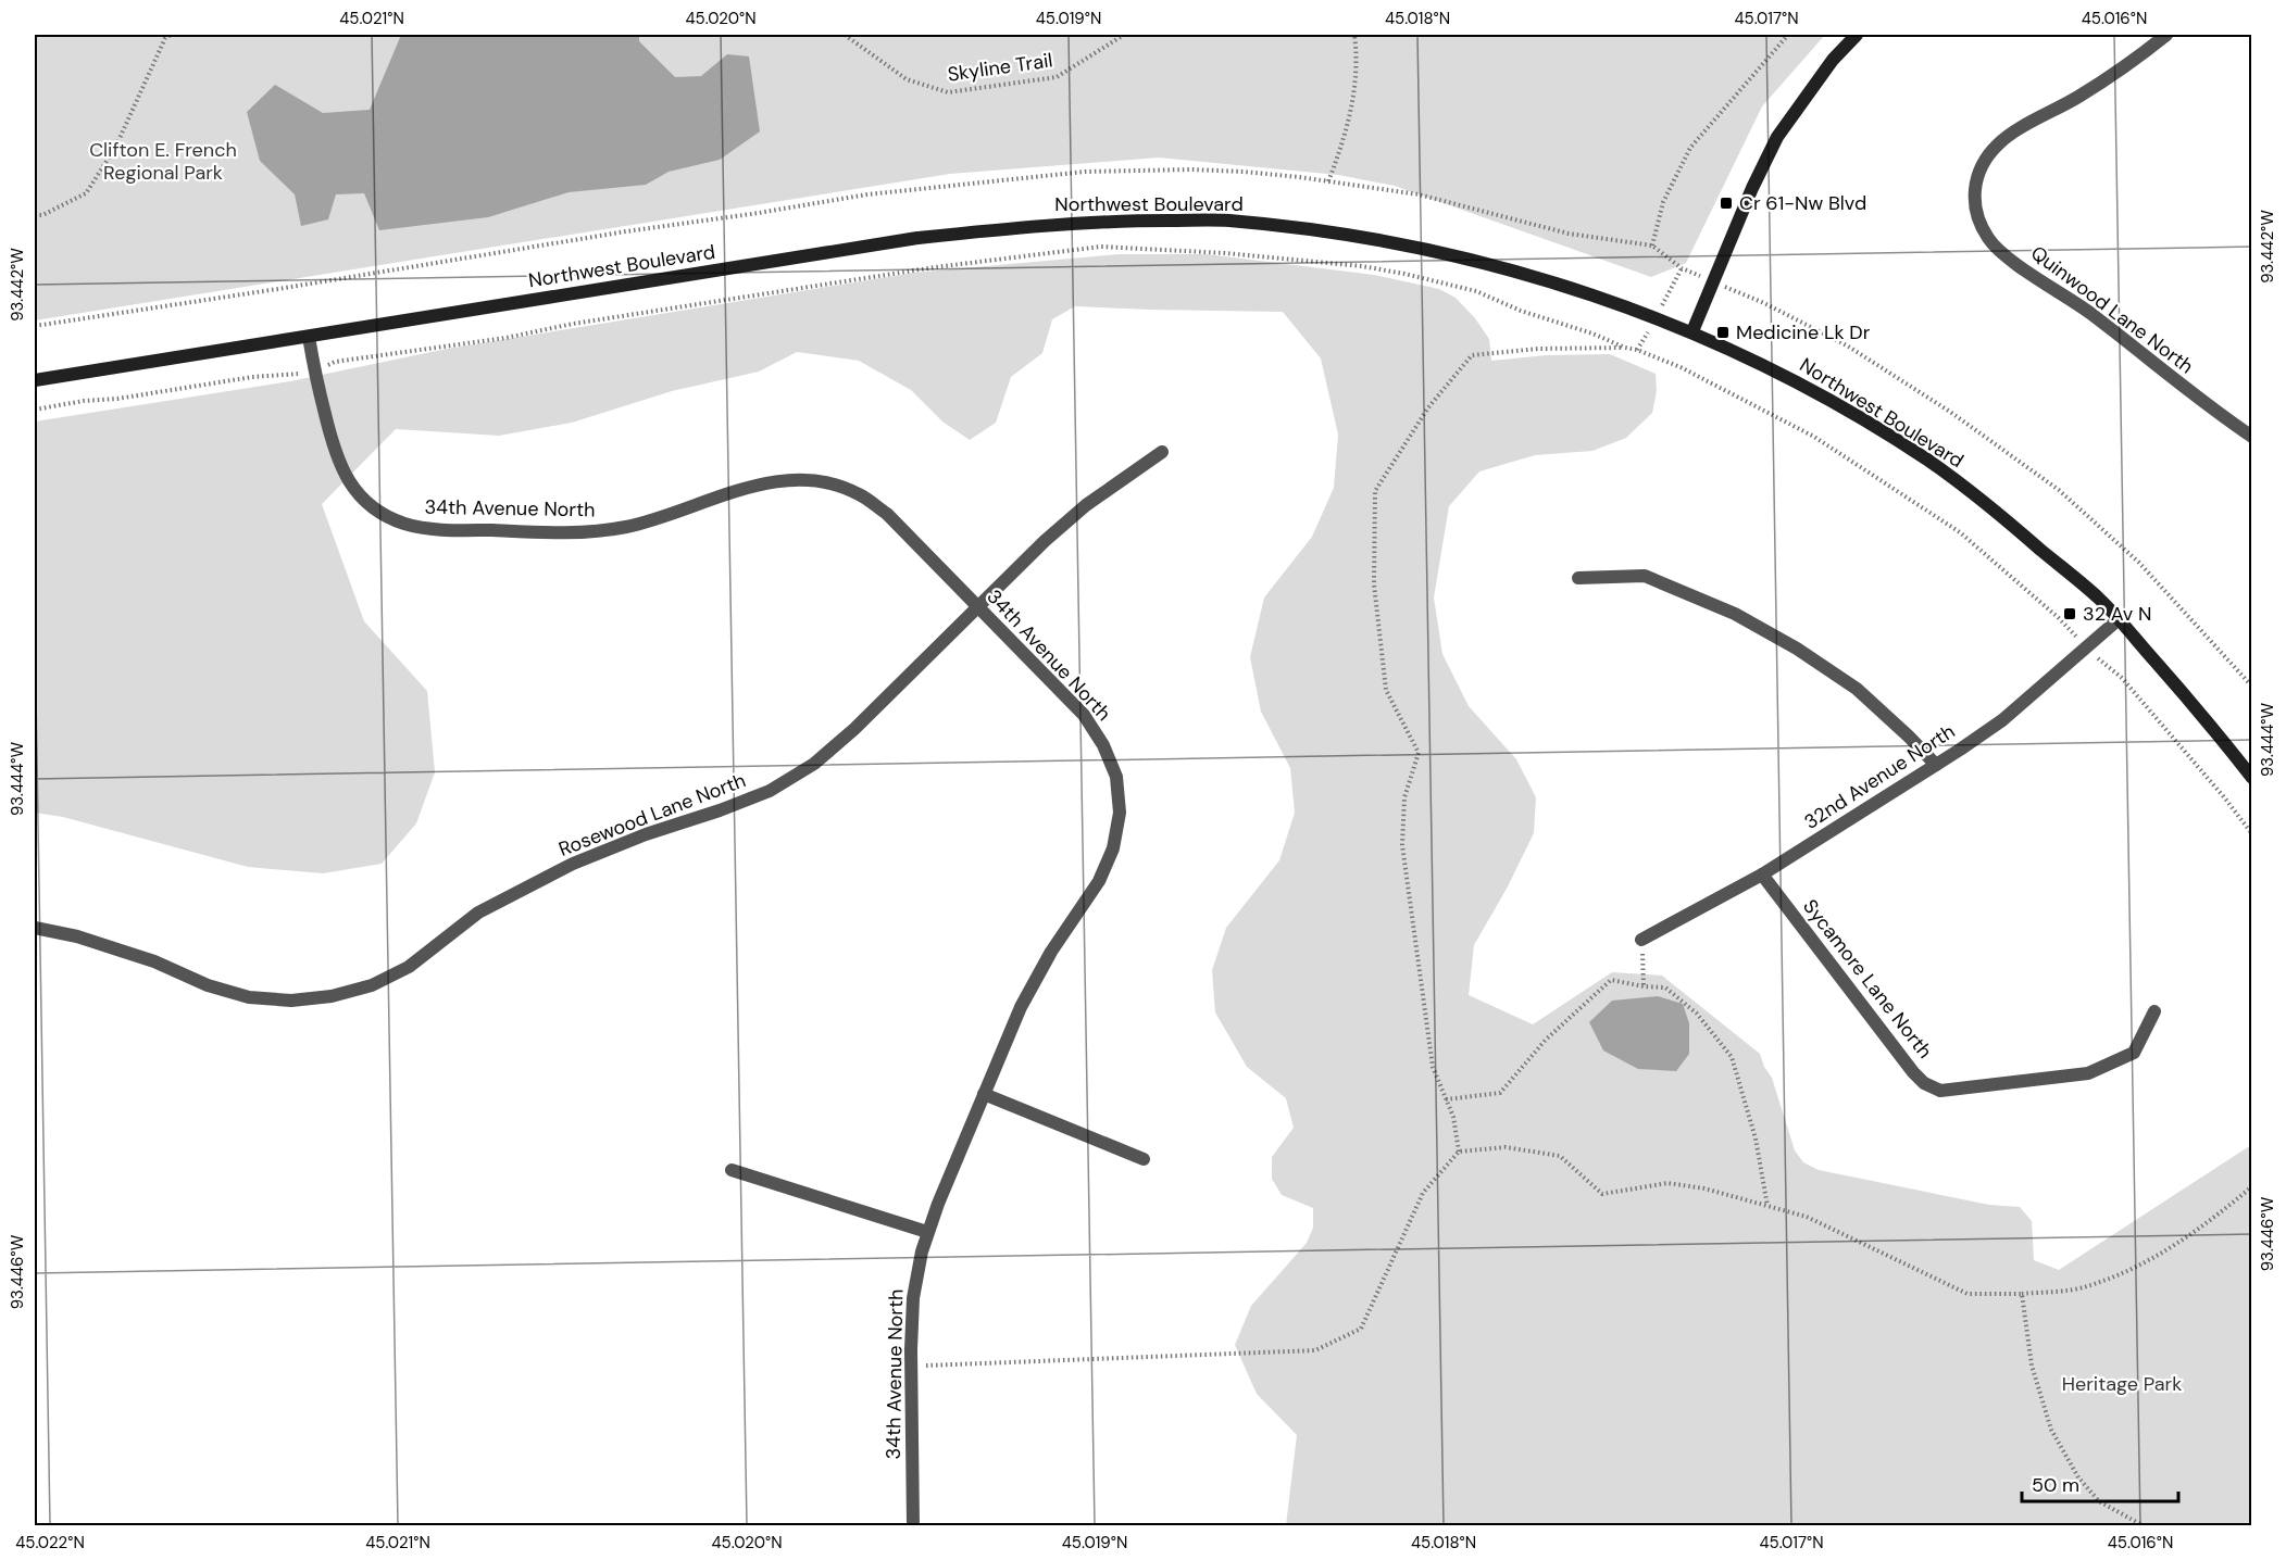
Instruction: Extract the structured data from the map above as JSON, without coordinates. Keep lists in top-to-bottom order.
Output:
{
  "streets": {
    "main road": ["Northwest Boulevard"],
    "street": [
      "Quinwood Lane North",
      "34th Avenue North",
      "32nd Avenue North",
      "Rosewood Lane North",
      "Sycamore Lane North"
    ],
    "path": ["Skyline Trail"]
  },
  "crossings": [
    ["Northwest Boulevard", "34th Avenue North"],
    ["Northwest Boulevard", "32nd Avenue North"],
    ["34th Avenue North", "Rosewood Lane North"],
    ["32nd Avenue North", "Sycamore Lane North"]
  ],
  "parks": ["Clifton E. French Regional Park", "Heritage Park"],
  "places": {
    "transit": ["Cr 61-Nw Blvd", "Medicine Lk Dr", "32 Av N"]
  },
  "scale_bar": "50 m",
  "coordinates": [
    "45.021°N",
    "45.020°N",
    "45.019°N",
    "45.018°N",
    "45.017°N",
    "45.016°N",
    "93.442°W",
    "93.444°W",
    "93.446°W",
    "45.022°N"
  ]
}
